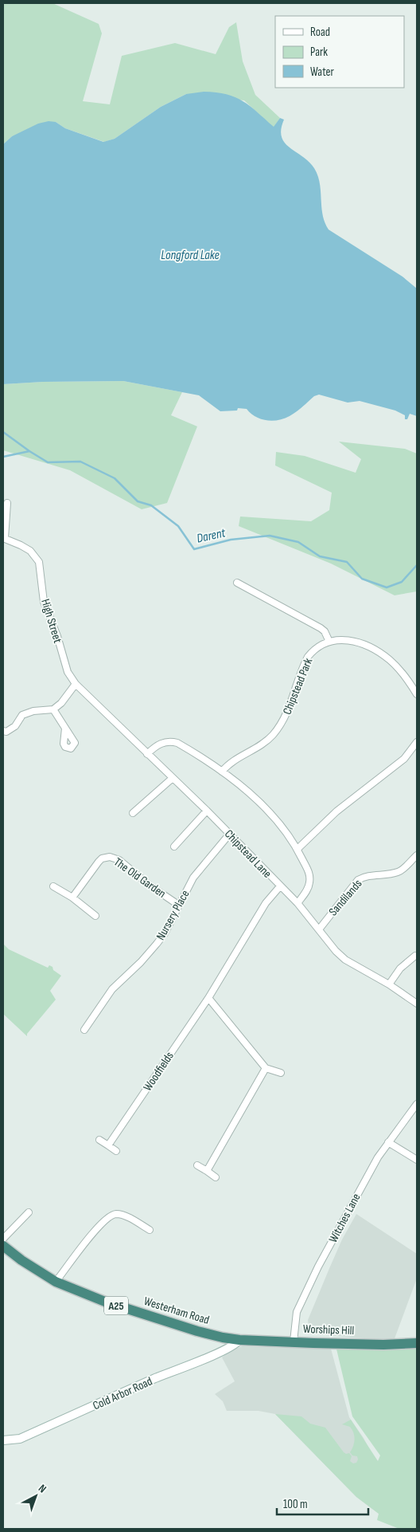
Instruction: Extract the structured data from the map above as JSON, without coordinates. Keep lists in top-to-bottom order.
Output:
{
  "streets": {
    "highway": ["A25", "Westerham Road", "Worships Hill"],
    "main road": ["Cold Arbor Road"],
    "street": [
      "High Street",
      "Chipstead Park",
      "Chipstead Lane",
      "The Old Garden",
      "Sandilands",
      "Nursery Place",
      "Woodfields",
      "Witches Lane"
    ]
  },
  "crossings": [
    ["High Street", "Chipstead Lane"],
    ["Chipstead Lane", "Sandilands"],
    ["Chipstead Lane", "Nursery Place"],
    ["Chipstead Lane", "Woodfields"],
    ["The Old Garden", "Nursery Place"],
    ["Witches Lane", "Worships Hill"],
    ["Westerham Road", "Worships Hill"],
    ["Westerham Road", "Cold Arbor Road"],
    ["Worships Hill", "Cold Arbor Road"]
  ],
  "water": ["Longford Lake", "Darent"],
  "legend": ["Road", "Park", "Water"],
  "scale_bar": "100 m",
  "north": "top right"
}
